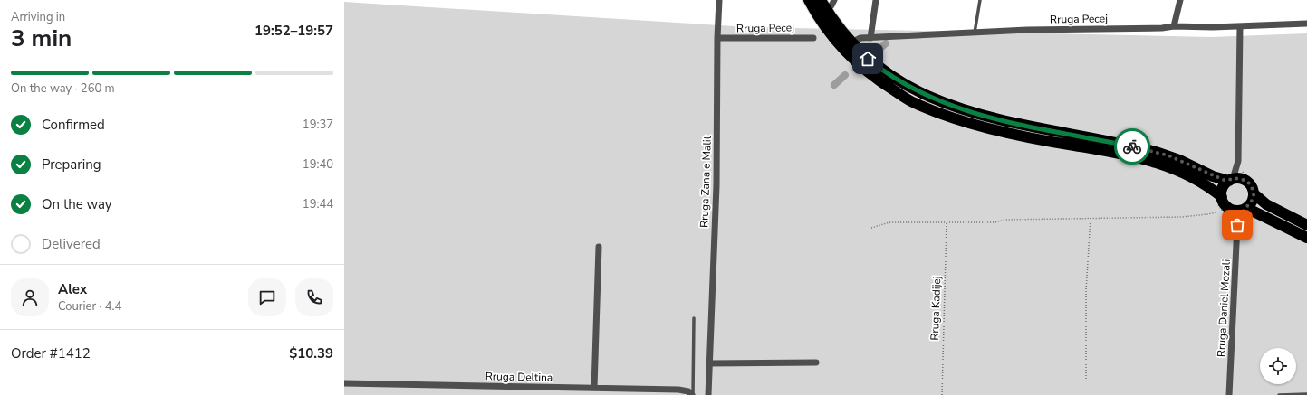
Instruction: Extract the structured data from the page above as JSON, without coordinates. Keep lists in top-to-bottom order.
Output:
{
  "streets": {
    "street": [
      "Rruga Pecej",
      "Rruga Zana e Malit",
      "Rruga Daniel Mozali",
      "Rruga Deltina"
    ],
    "path": ["Rruga Kadijej"]
  },
  "crossings": [
    ["Rruga Pecej", "Rruga Zana e Malit"]
  ],
  "page": {
    "heading": ["3 min", "Arriving in", "19:52–19:57"],
    "panel": [
      "Alex",
      "Courier · 4.4",
      "Order #1412",
      "$10.39"
    ],
    "bar": "On the way · 260 m",
    "list": [
      ["Confirmed", "19:37"],
      ["Preparing", "19:40"],
      ["On the way", "19:44"],
      "Delivered"
    ]
  }
}
